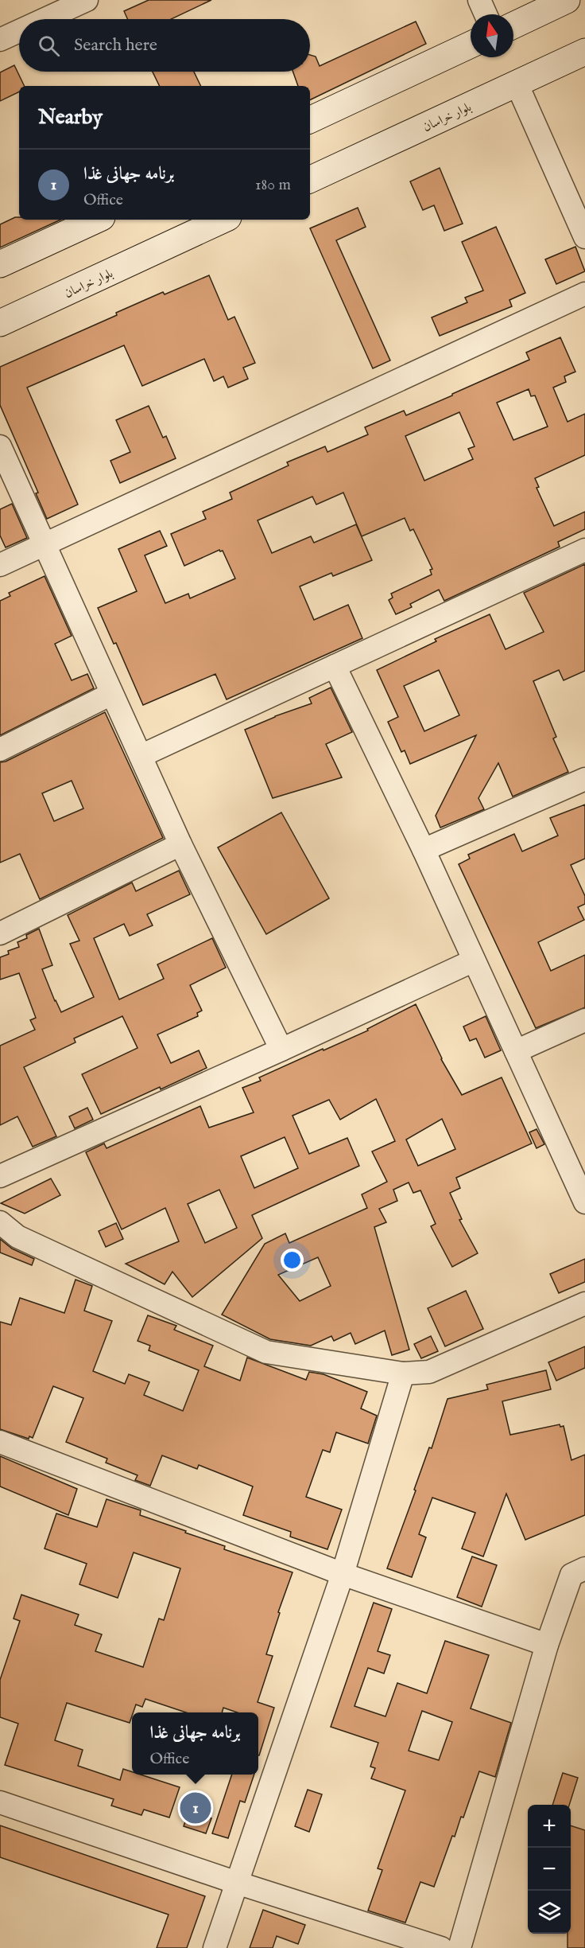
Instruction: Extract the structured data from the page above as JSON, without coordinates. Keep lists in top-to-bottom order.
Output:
{
  "streets": {
    "main road": ["بلوار خراسان"]
  },
  "north": "top",
  "page": {
    "search": "Search here",
    "heading": "Nearby",
    "list": [
      {
        "mark": "1",
        "name": "برنامه جهانی غذا",
        "note": "Office",
        "value": "180 m"
      }
    ],
    "popup": ["برنامه جهانی غذا", "Office"],
    "pins": "1",
    "map_buttons": ["+", "−"]
  }
}
